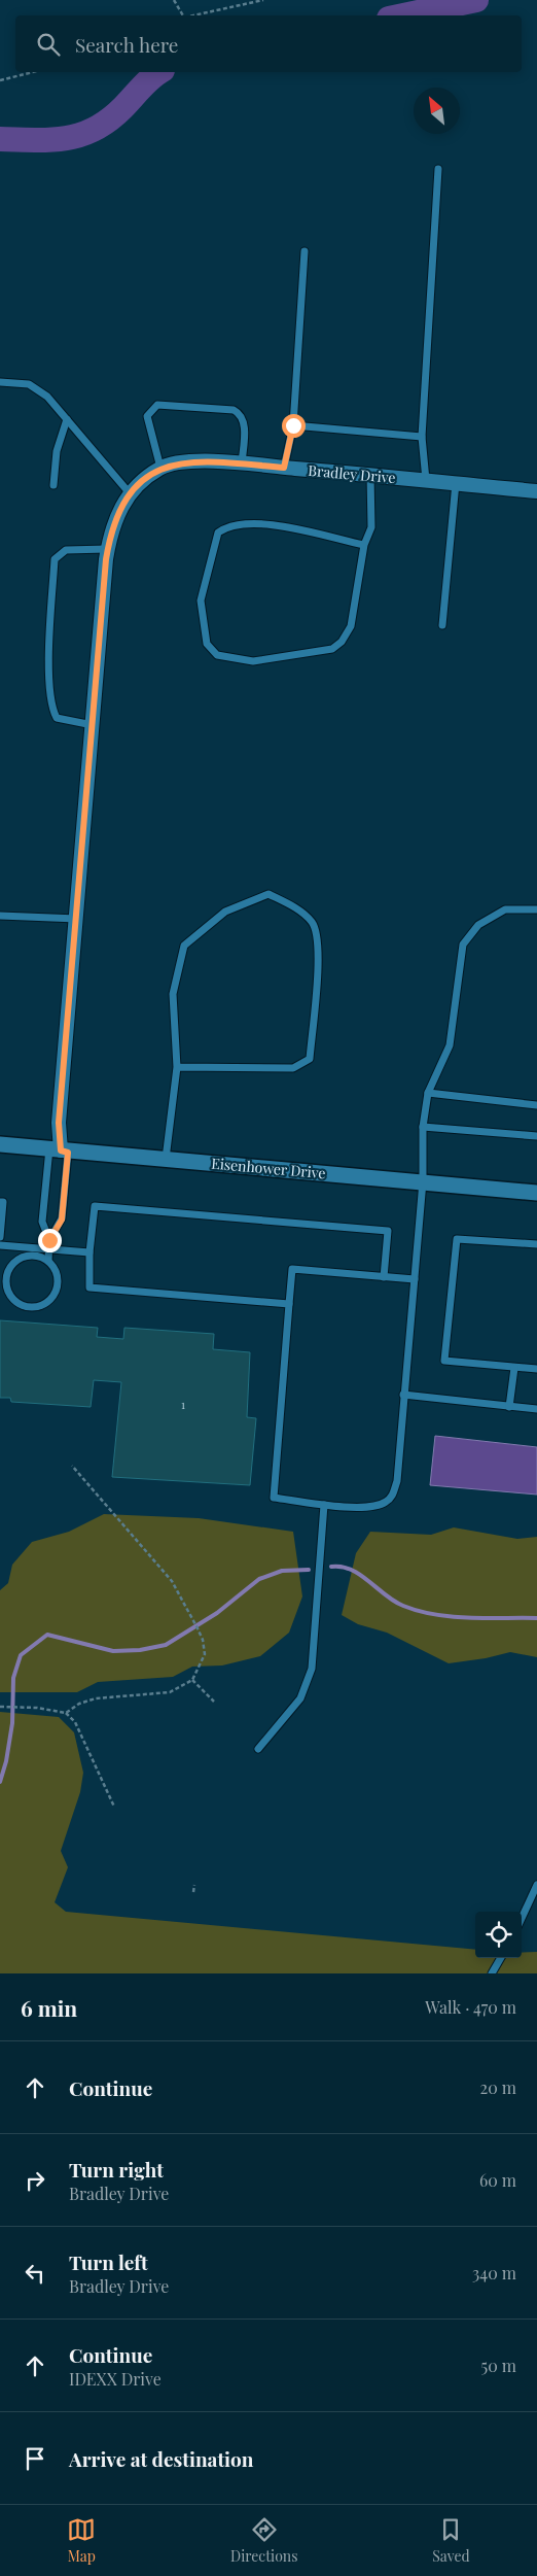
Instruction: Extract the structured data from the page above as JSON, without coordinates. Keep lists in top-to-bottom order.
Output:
{
  "streets": {
    "street": ["Bradley Drive", "Eisenhower Drive"]
  },
  "crossings": [
    ["Bradley Drive", "Eisenhower Drive"]
  ],
  "house_numbers": ["1"],
  "north": "top left",
  "page": {
    "search": "Search here",
    "heading": ["6 min", "Walk · 470 m"],
    "list": [
      ["Continue", "20 m"],
      ["Turn right", "Bradley Drive", "60 m"],
      ["Turn left", "Bradley Drive", "340 m"],
      ["Continue", "IDEXX Drive", "50 m"],
      "Arrive at destination"
    ],
    "nav": ["Map", "Directions", "Saved"]
  }
}
